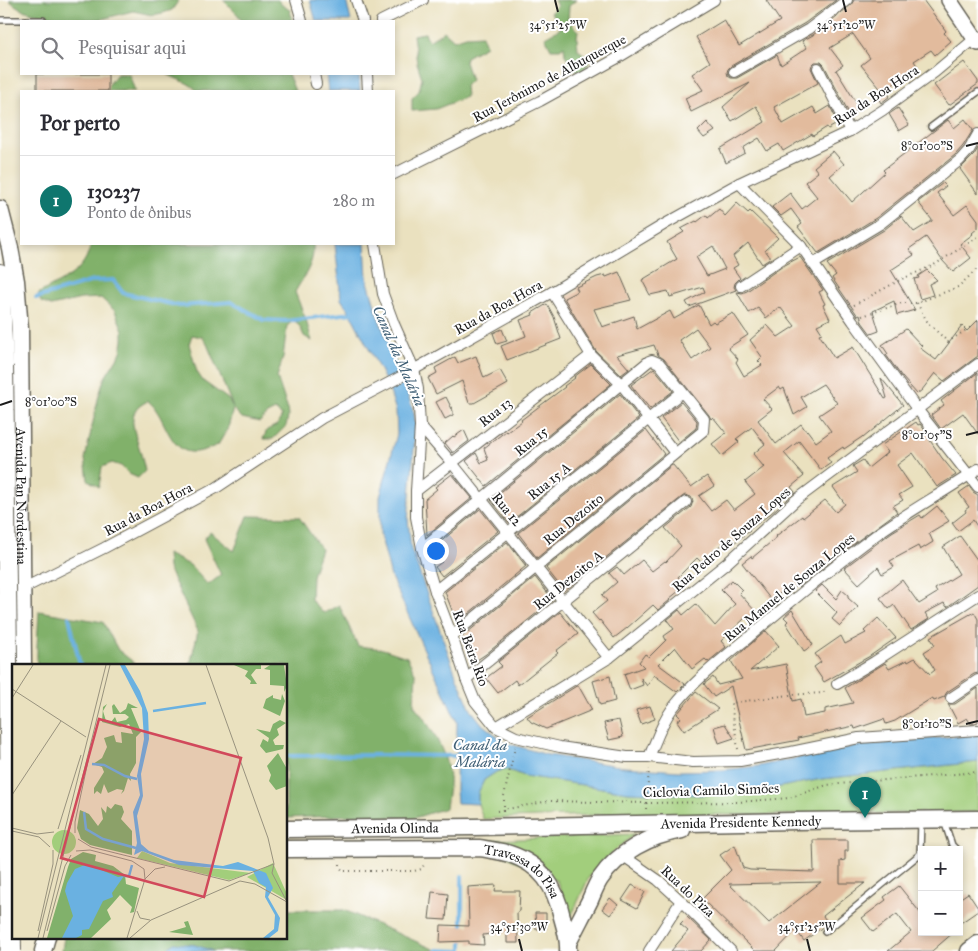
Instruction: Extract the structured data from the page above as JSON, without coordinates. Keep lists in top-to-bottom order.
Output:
{
  "streets": {
    "highway": ["Avenida Pan Nordestina"],
    "main road": ["Avenida Presidente Kennedy", "Avenida Olinda", "Travessa do Pisa"],
    "street": [
      "Rua Jerônimo de Albuquerque",
      "Rua da Boa Hora",
      "Rua 13",
      "Rua 15",
      "Rua 15 A",
      "Rua 12",
      "Rua Dezoito",
      "Rua Pedro de Souza Lopes",
      "Rua Dezoito A",
      "Rua Manuel de Souza Lopes",
      "Rua Beira Rio",
      "Rua do Piza"
    ],
    "path": ["Ciclovia Camilo Simões"]
  },
  "crossings": [
    ["Rua da Boa Hora", "Avenida Pan Nordestina"],
    ["Rua da Boa Hora", "Rua Beira Rio"],
    ["Rua 13", "Rua 12"],
    ["Rua 13", "Rua Beira Rio"],
    ["Rua 15", "Rua 15 A"],
    ["Rua 15", "Rua 12"],
    ["Rua 15", "Rua Dezoito"],
    ["Rua 15", "Rua Beira Rio"],
    ["Rua 15 A", "Rua 12"],
    ["Rua 15 A", "Rua Dezoito"],
    ["Rua 15 A", "Rua Beira Rio"],
    ["Rua 12", "Rua Dezoito"],
    ["Rua 12", "Rua Pedro de Souza Lopes"],
    ["Rua 12", "Rua Dezoito A"],
    ["Rua 12", "Rua Beira Rio"],
    ["Rua Dezoito", "Rua Beira Rio"],
    ["Rua Pedro de Souza Lopes", "Rua Beira Rio"],
    ["Rua Dezoito A", "Rua Beira Rio"],
    ["Rua Manuel de Souza Lopes", "Rua Beira Rio"],
    ["Ciclovia Camilo Simões", "Avenida Presidente Kennedy"],
    ["Ciclovia Camilo Simões", "Avenida Olinda"],
    ["Avenida Presidente Kennedy", "Avenida Olinda"],
    ["Avenida Presidente Kennedy", "Travessa do Pisa"],
    ["Travessa do Pisa", "Rua do Piza"]
  ],
  "water": ["Canal da Malária"],
  "page": {
    "search": "Pesquisar aqui",
    "heading": "Por perto",
    "list": [
      {
        "mark": "1",
        "name": "130237",
        "note": "Ponto de ônibus",
        "value": "280 m"
      }
    ],
    "pins": "1",
    "map_buttons": ["+", "−"]
  },
  "coordinates": [
    "34°51'25\"W",
    "34°51'20\"W",
    "8°01'00\"S",
    "8°01'05\"S",
    "8°01'10\"S",
    "34°51'30\"W"
  ]
}
